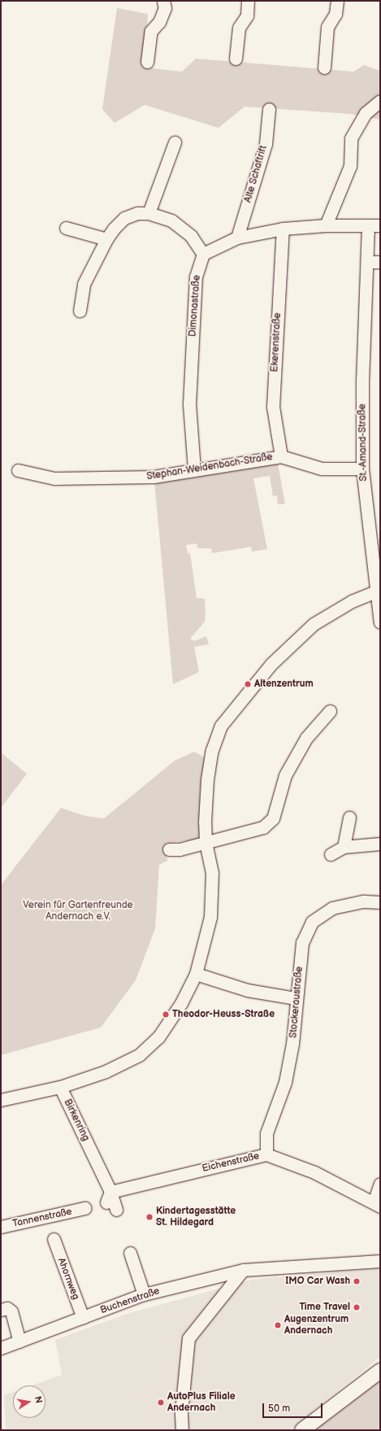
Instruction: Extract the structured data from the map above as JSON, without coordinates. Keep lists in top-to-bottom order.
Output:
{
  "streets": {
    "street": [
      "Alte Schaftrift",
      "Dimonastraße",
      "Ekerenstraße",
      "St.-Amand-Straße",
      "Stephan-Weidenbach-Straße",
      "Stockeraustraße",
      "Birkenring",
      "Eichenstraße",
      "Tannenstraße",
      "Ahornweg",
      "Buchenstraße"
    ]
  },
  "crossings": [
    ["Dimonastraße", "Stephan-Weidenbach-Straße"],
    ["Ekerenstraße", "Stephan-Weidenbach-Straße"],
    ["St.-Amand-Straße", "Stephan-Weidenbach-Straße"],
    ["Stockeraustraße", "Eichenstraße"],
    ["Birkenring", "Eichenstraße"],
    ["Ahornweg", "Buchenstraße"]
  ],
  "parks": ["Verein für Gartenfreunde Andernach e.V."],
  "places": [
    "Altenzentrum",
    "Theodor-Heuss-Straße",
    "Kindertagesstätte St. Hildegard",
    "IMO Car Wash",
    "Time Travel",
    "Augenzentrum Andernach",
    "AutoPlus Filiale Andernach"
  ],
  "scale_bar": "50 m",
  "north": "right"
}
